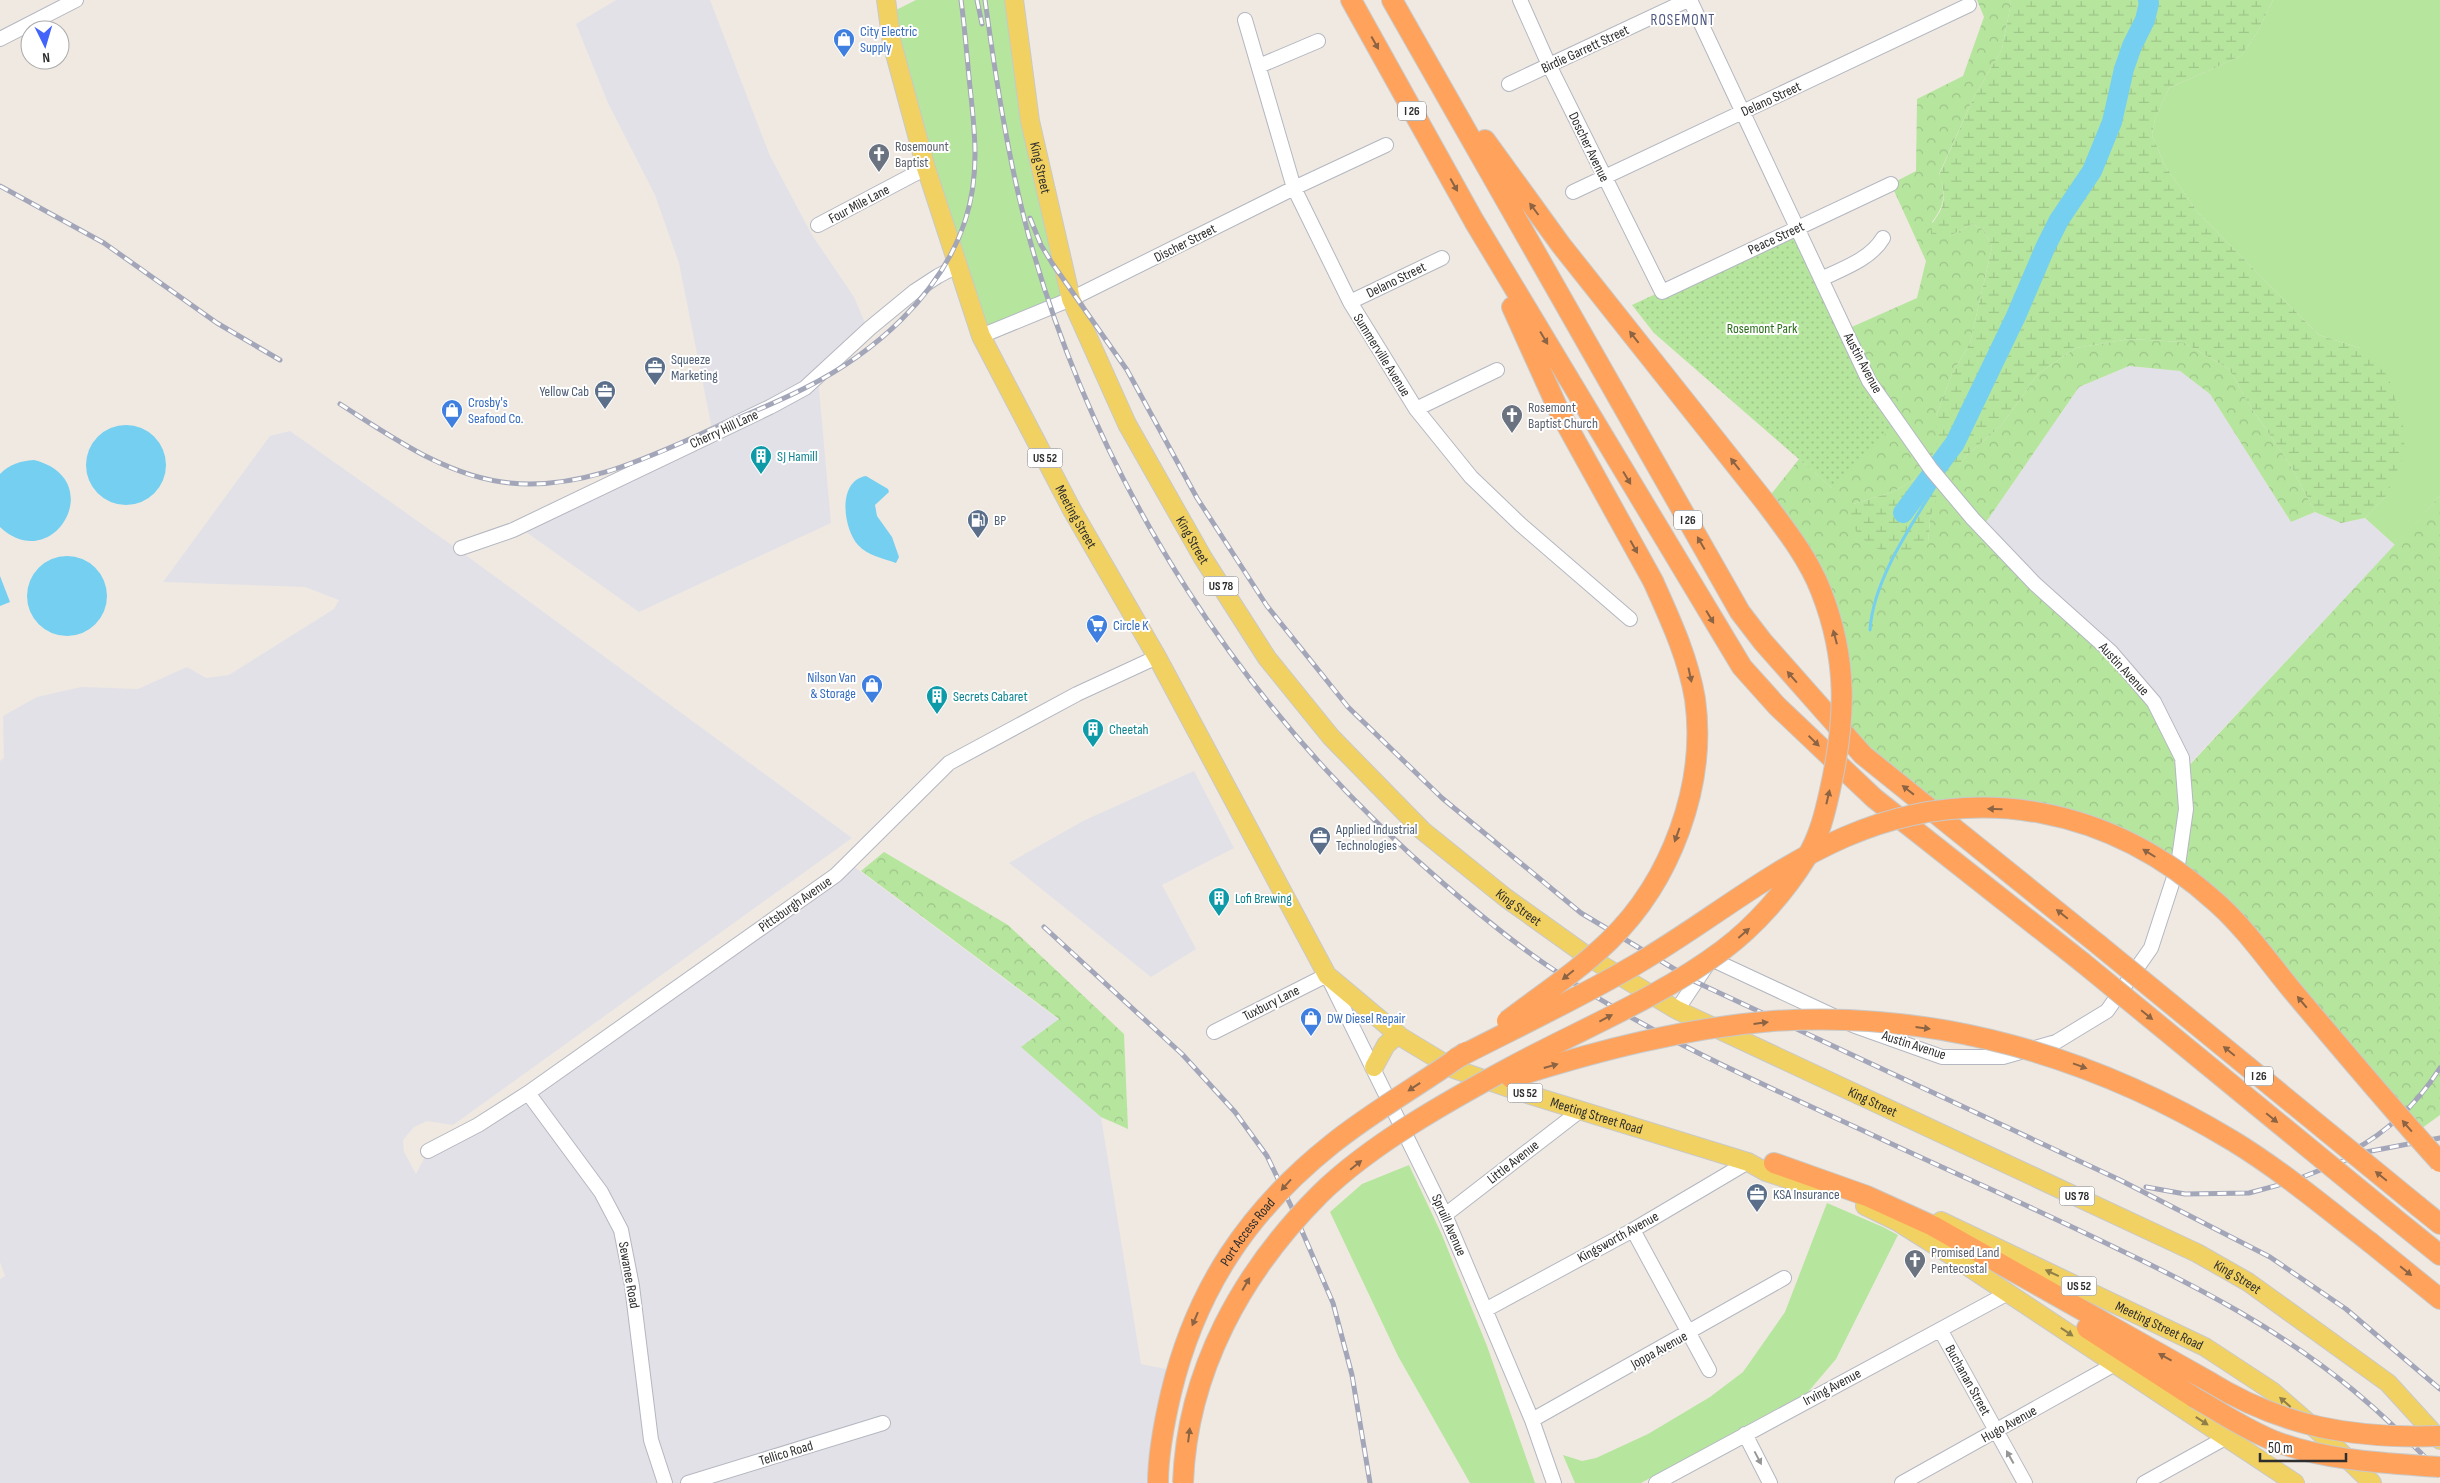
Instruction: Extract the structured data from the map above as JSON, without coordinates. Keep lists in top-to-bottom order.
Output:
{
  "streets": {
    "highway": ["I 26", "Port Access Road"],
    "main road": [
      "King Street",
      "US 52",
      "Meeting Street",
      "US 78",
      "Meeting Street Road"
    ],
    "street": [
      "Birdie Garrett Street",
      "Delano Street",
      "Doscher Avenue",
      "Four Mile Lane",
      "Peace Street",
      "Discher Street",
      "Summerville Avenue",
      "Austin Avenue",
      "Cherry Hill Lane",
      "Pittsburgh Avenue",
      "Tuxbury Lane",
      "Little Avenue",
      "Spruill Avenue",
      "Kingsworth Avenue",
      "Sewanee Road",
      "Joppa Avenue",
      "Buchanan Street",
      "Irving Avenue",
      "Hugo Avenue",
      "Tellico Road"
    ]
  },
  "crossings": [
    ["Birdie Garrett Street", "Doscher Avenue"],
    ["Birdie Garrett Street", "Austin Avenue"],
    ["Delano Street", "Doscher Avenue"],
    ["Delano Street", "Summerville Avenue"],
    ["Delano Street", "Austin Avenue"],
    ["Doscher Avenue", "Peace Street"],
    ["King Street", "Discher Street"],
    ["King Street", "Austin Avenue"],
    ["Four Mile Lane", "Meeting Street"],
    ["Peace Street", "Austin Avenue"],
    ["Discher Street", "Summerville Avenue"],
    ["Discher Street", "Meeting Street"],
    ["Cherry Hill Lane", "Meeting Street"],
    ["Meeting Street", "Pittsburgh Avenue"],
    ["Meeting Street", "Tuxbury Lane"],
    ["Meeting Street", "Meeting Street Road"],
    ["Meeting Street", "Spruill Avenue"],
    ["Pittsburgh Avenue", "Sewanee Road"],
    ["Tuxbury Lane", "Meeting Street Road"],
    ["Tuxbury Lane", "Spruill Avenue"],
    ["Meeting Street Road", "Little Avenue"],
    ["Meeting Street Road", "Spruill Avenue"],
    ["Meeting Street Road", "Kingsworth Avenue"],
    ["Meeting Street Road", "Irving Avenue"],
    ["Meeting Street Road", "Hugo Avenue"],
    ["Little Avenue", "Spruill Avenue"],
    ["Spruill Avenue", "Kingsworth Avenue"],
    ["Spruill Avenue", "Joppa Avenue"],
    ["Buchanan Street", "Irving Avenue"],
    ["Buchanan Street", "Hugo Avenue"]
  ],
  "districts": ["ROSEMONT"],
  "parks": ["Rosemont Park"],
  "places": {
    "shop": [
      "City Electric Supply",
      "Crosby's Seafood Co.",
      "Nilson Van & Storage",
      "DW Diesel Repair"
    ],
    "church": ["Rosemount Baptist", "Rosemont Baptist Church", "Promised Land Pentecostal"],
    "office": [
      "Squeeze Marketing",
      "Yellow Cab",
      "Applied Industrial Technologies",
      "KSA Insurance"
    ],
    "building": [
      "SJ Hamill",
      "Secrets Cabaret",
      "Cheetah",
      "Lofi Brewing"
    ],
    "fuel station": ["BP"],
    "supermarket": ["Circle K"]
  },
  "scale_bar": "50 m",
  "north": "bottom"
}
